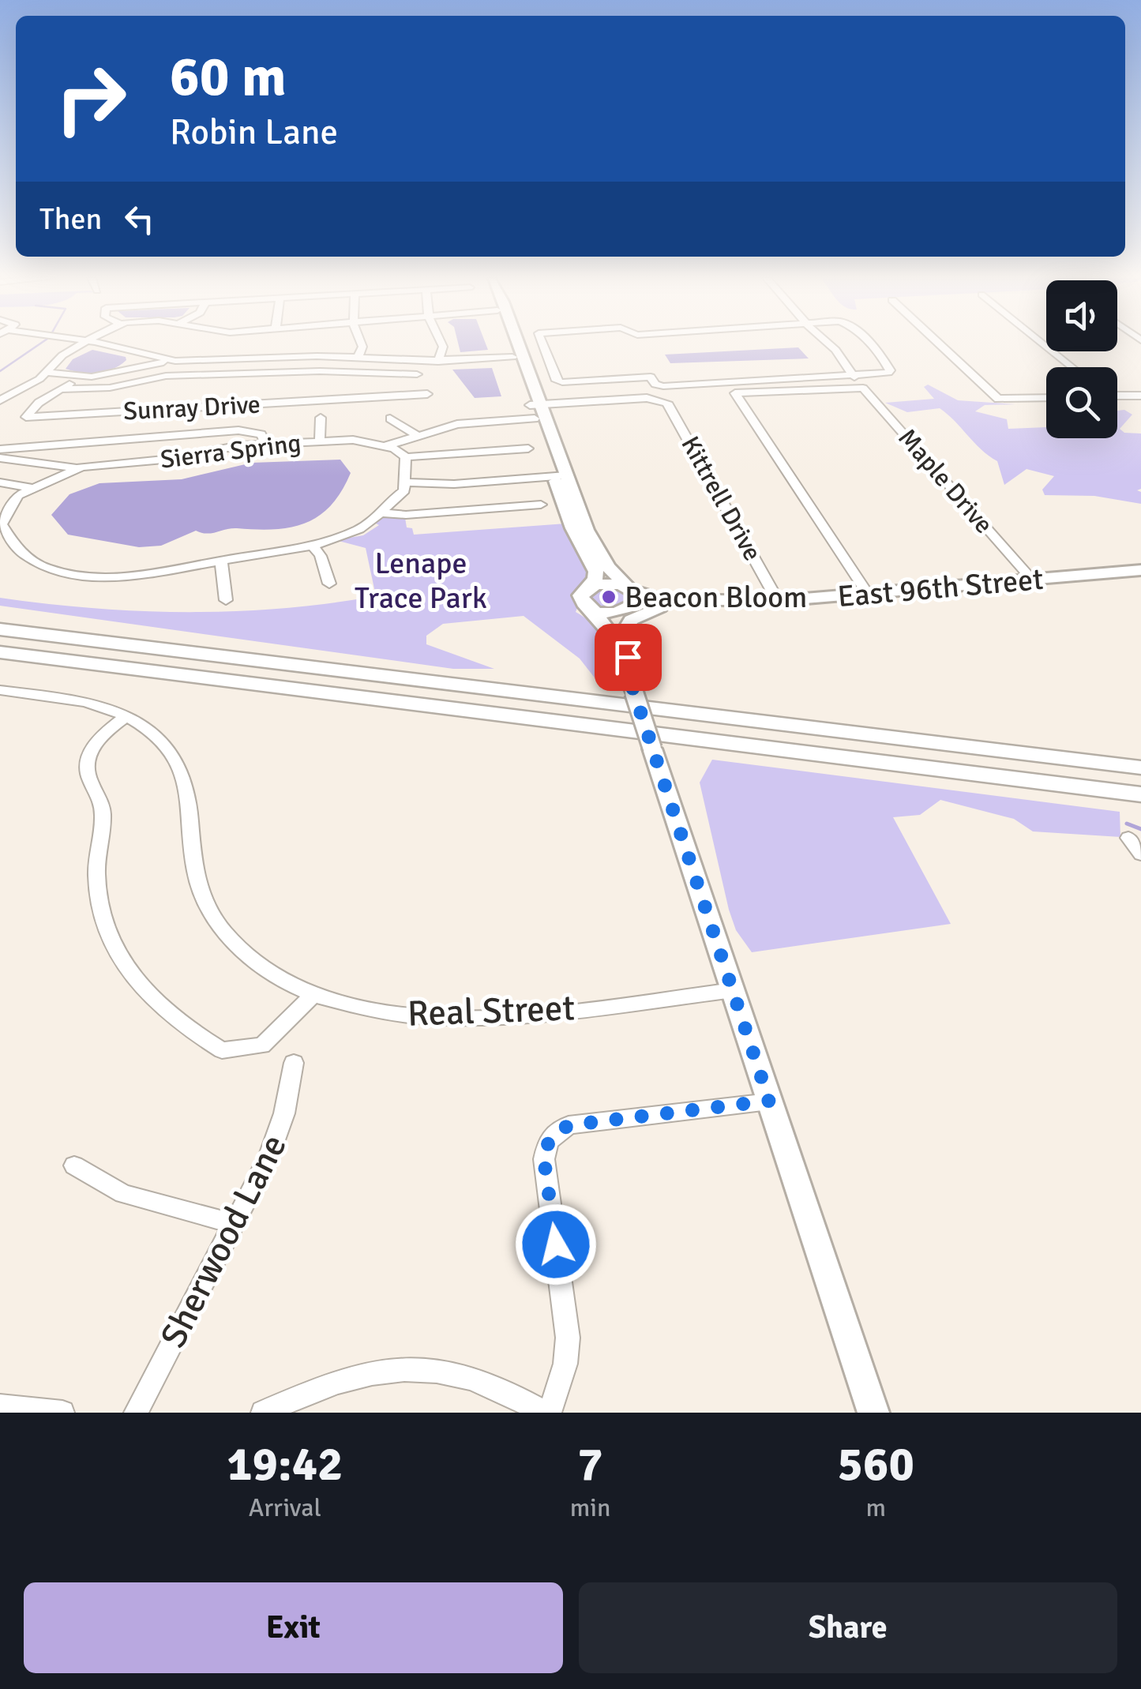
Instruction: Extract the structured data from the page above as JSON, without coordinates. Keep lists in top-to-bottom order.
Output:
{
  "streets": {
    "main road": ["East 96th Street"],
    "street": [
      "Sunray Drive",
      "Sierra Spring",
      "Maple Drive",
      "Kittrell Drive",
      "Real Street",
      "Sherwood Lane"
    ]
  },
  "crossings": [
    ["Maple Drive", "East 96th Street"],
    ["Kittrell Drive", "East 96th Street"]
  ],
  "parks": ["Lenape Trace Park"],
  "places": ["Beacon Bloom"],
  "page": {
    "turn": ["60 m", "Robin Lane"],
    "then": "Then",
    "eta": [
      "19:42",
      "Arrival",
      "7",
      "min",
      "560",
      "m"
    ],
    "buttons": ["Exit", "Share"]
  }
}
